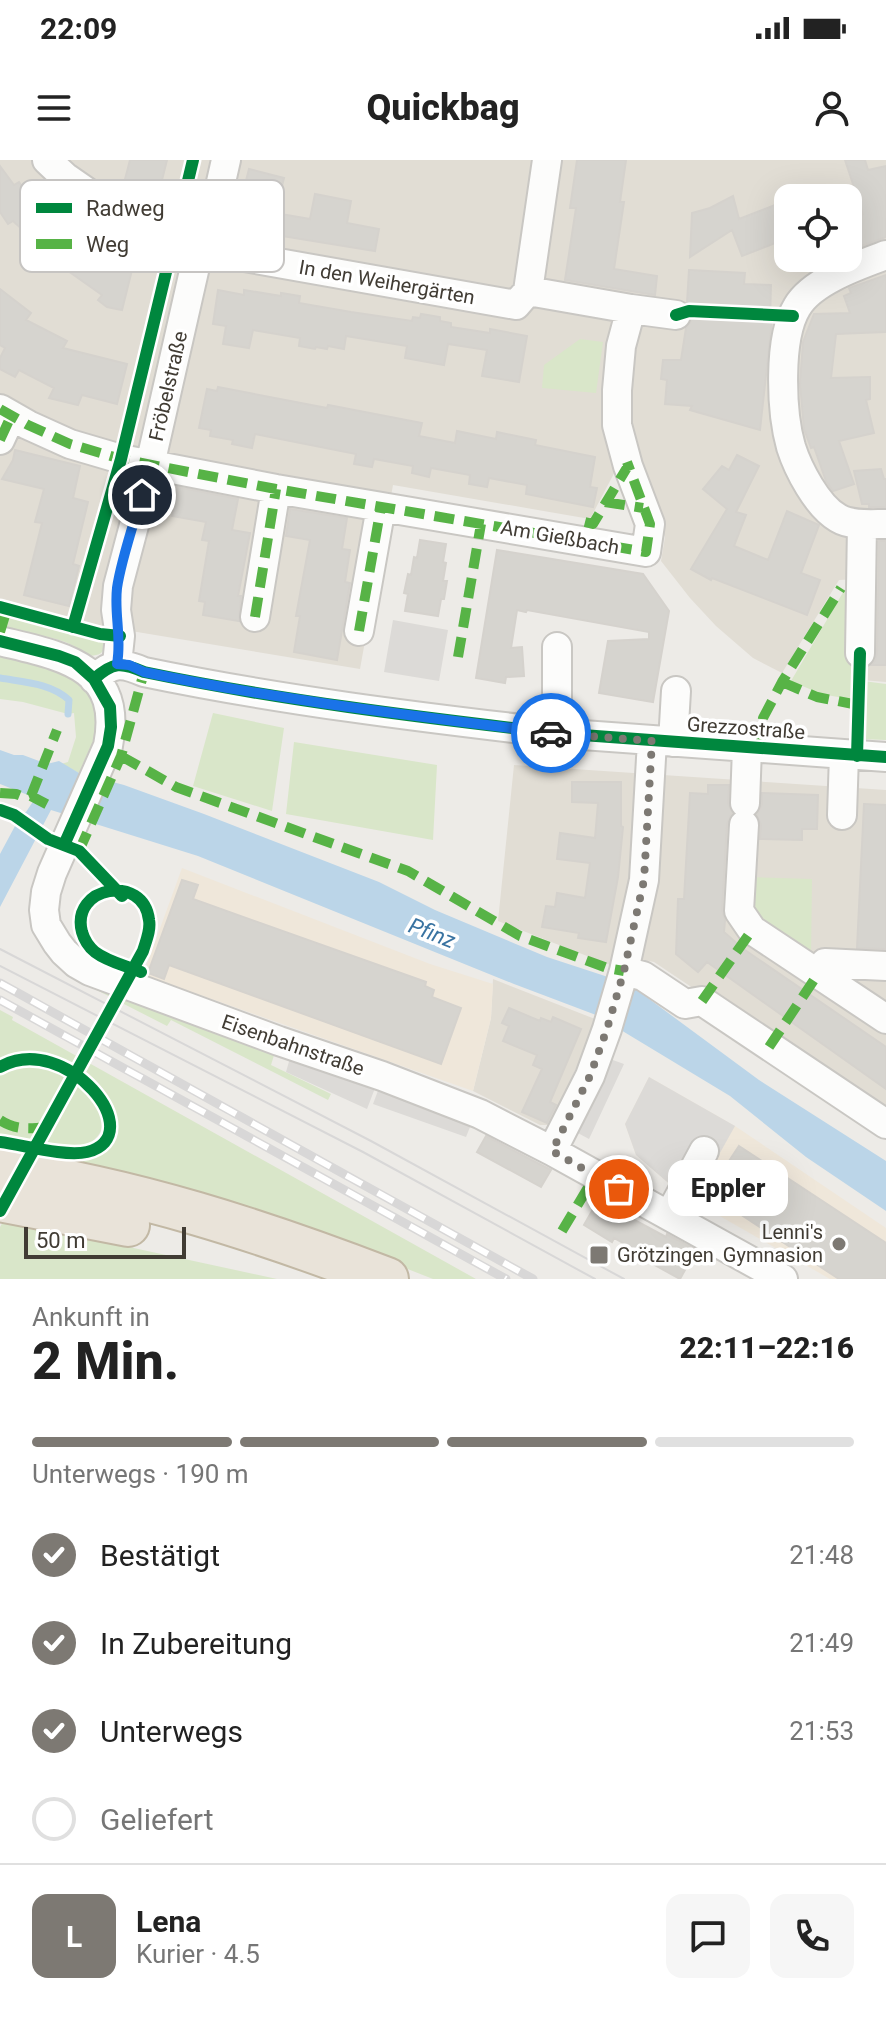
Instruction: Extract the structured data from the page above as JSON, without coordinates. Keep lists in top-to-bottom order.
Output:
{
  "streets": {
    "street": [
      "In den Weihergärten",
      "Fröbelstraße",
      "Am Gießbach",
      "Grezzostraße",
      "Eisenbahnstraße"
    ]
  },
  "crossings": [
    ["In den Weihergärten", "Am Gießbach"],
    ["Fröbelstraße", "Am Gießbach"],
    ["Fröbelstraße", "Grezzostraße"],
    ["Fröbelstraße", "Eisenbahnstraße"],
    ["Grezzostraße", "Eisenbahnstraße"]
  ],
  "water": ["Pfinz"],
  "places": {
    "other": ["Eppler", "Lenni's Gymnasion"],
    "transit": ["Grötzingen"]
  },
  "legend": ["Radweg", "Weg"],
  "scale_bar": "50 m",
  "page": {
    "status": "22:09",
    "header": "Quickbag",
    "bubble": "Eppler",
    "scale": "50 m",
    "heading": ["2 Min.", "Ankunft in", "22:11–22:16"],
    "panel": ["Lena", "Kurier · 4.5"],
    "bar": "Unterwegs · 190 m",
    "list": [
      ["Bestätigt", "21:48"],
      ["In Zubereitung", "21:49"],
      ["Unterwegs", "21:53"],
      "Geliefert"
    ],
    "round": "L"
  }
}
